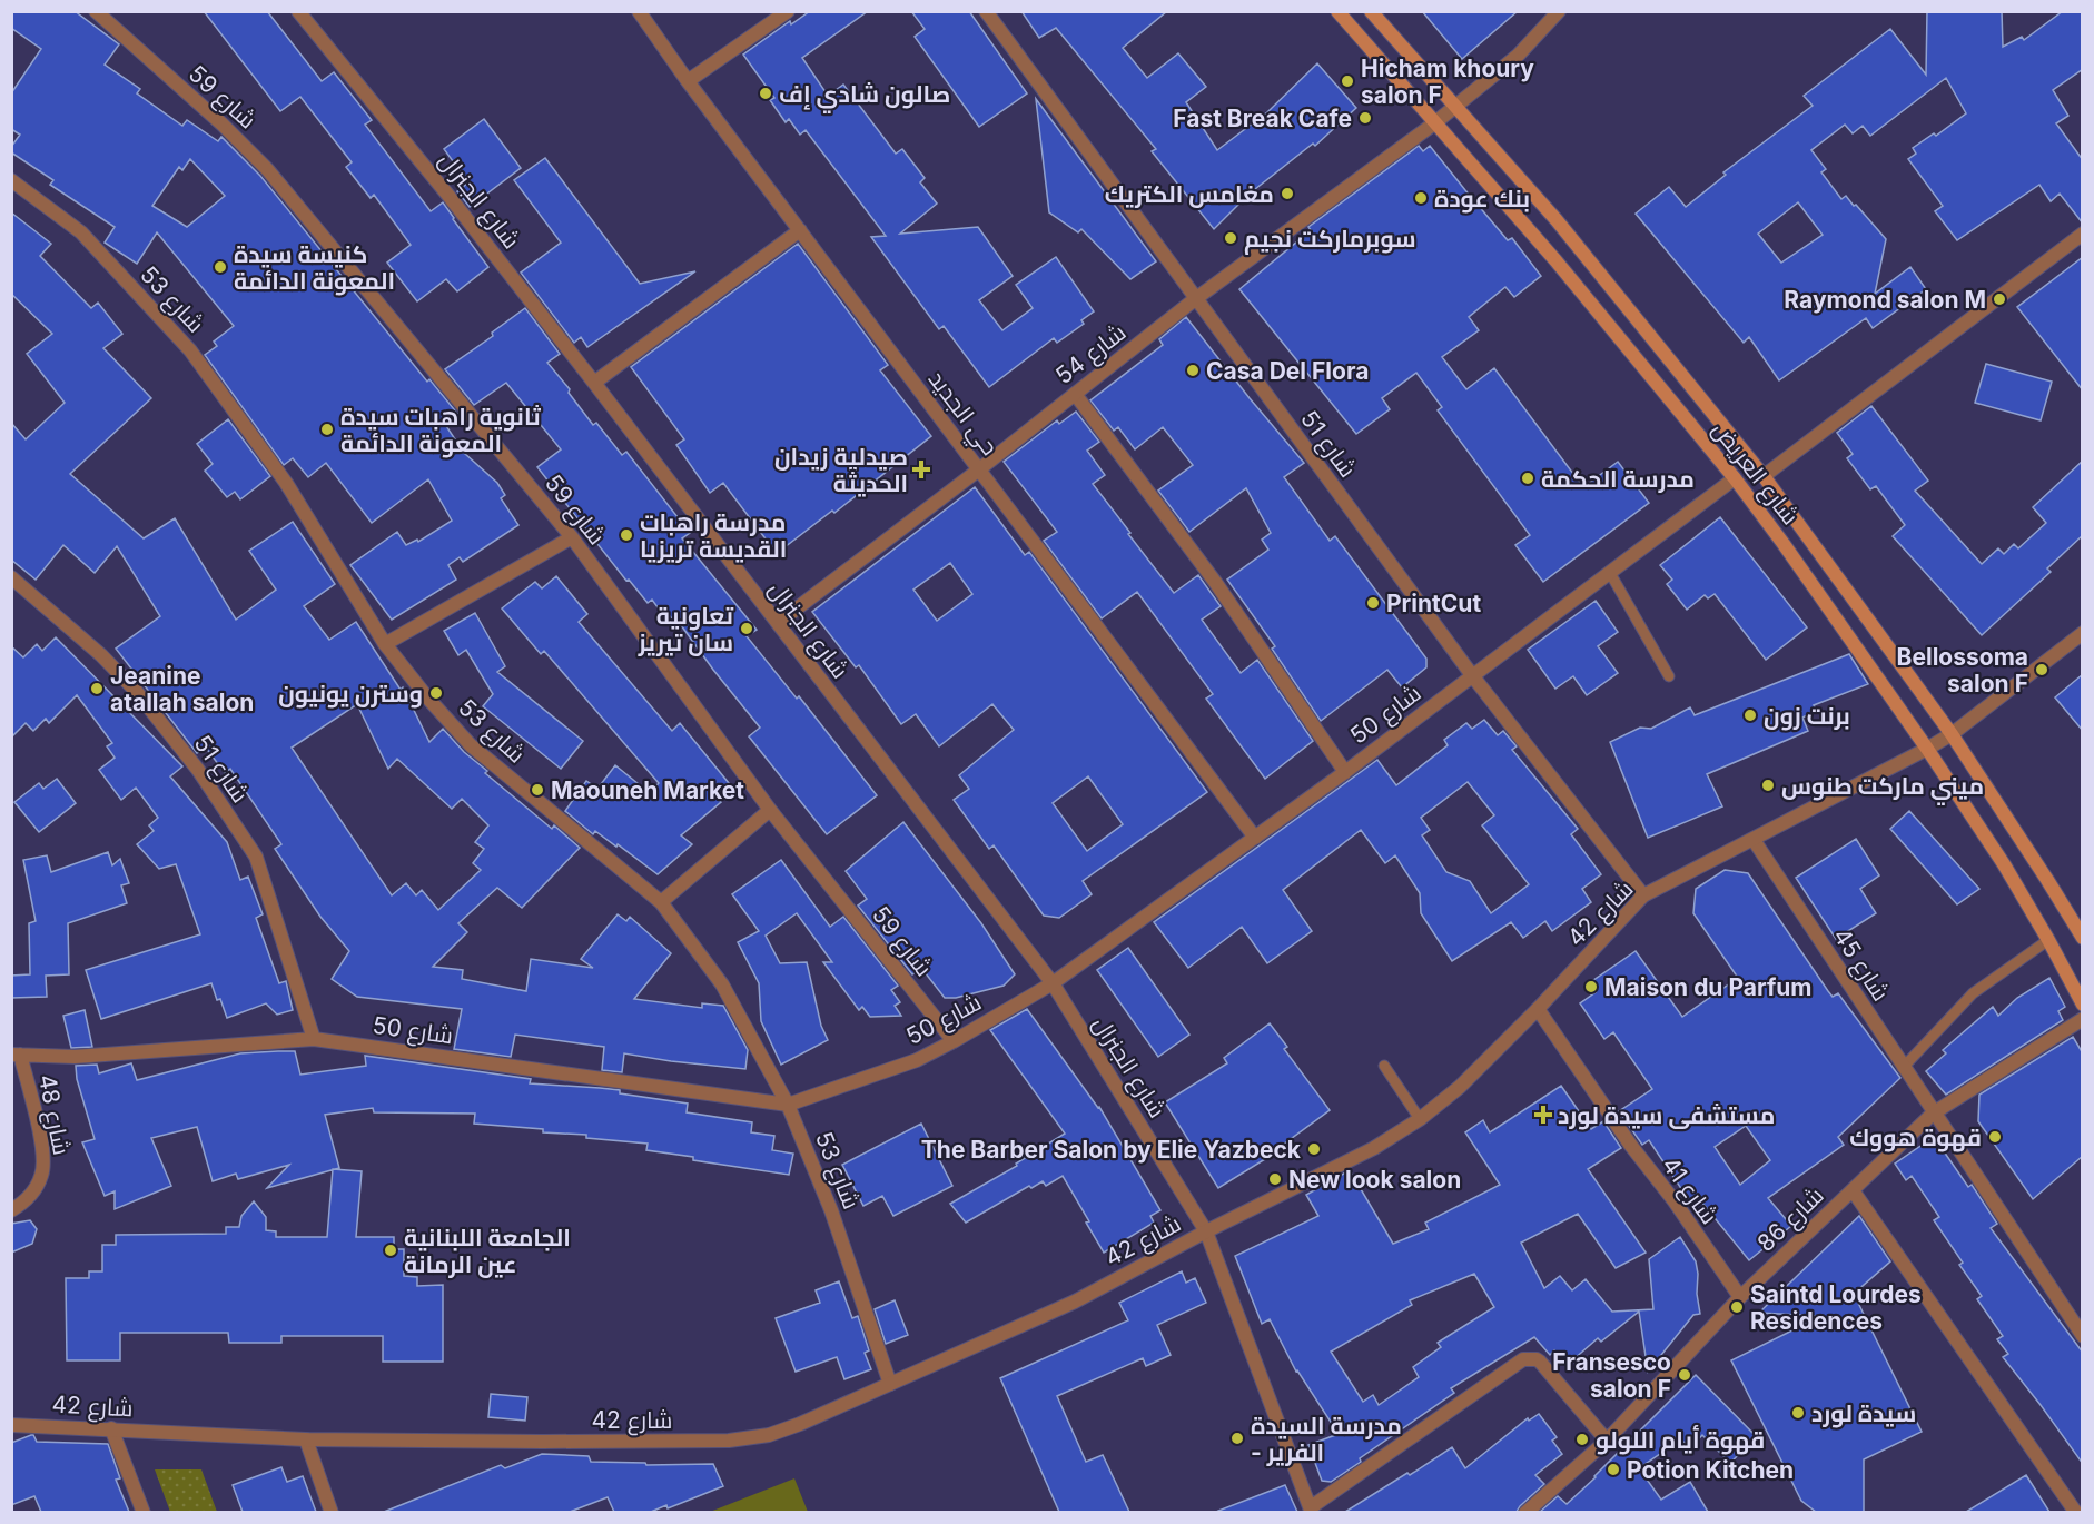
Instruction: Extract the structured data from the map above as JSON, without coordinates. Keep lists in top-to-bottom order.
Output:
{
  "streets": {
    "main road": ["شارع العريض"],
    "street": [
      "شارع 59",
      "شارع الجنرال",
      "شارع 53",
      "شارع 54",
      "حي الجديد",
      "شارع 51",
      "شارع 50",
      "شارع 42",
      "شارع 45",
      "شارع 48",
      "شارع 41",
      "شارع 86"
    ]
  },
  "crossings": [
    ["شارع 59", "شارع 50"],
    ["شارع الجنرال", "شارع 54"],
    ["شارع الجنرال", "شارع 50"],
    ["شارع الجنرال", "شارع 42"],
    ["شارع 53", "شارع 50"],
    ["شارع 53", "شارع 42"],
    ["شارع 54", "حي الجديد"],
    ["شارع 54", "شارع 51"],
    ["شارع 54", "شارع العريض"],
    ["حي الجديد", "شارع 50"],
    ["شارع 51", "شارع 50"],
    ["شارع 51", "شارع 42"],
    ["شارع العريض", "شارع 50"],
    ["شارع العريض", "شارع 42"],
    ["شارع 50", "شارع 48"],
    ["شارع 42", "شارع 45"],
    ["شارع 42", "شارع 41"],
    ["شارع 45", "شارع 86"],
    ["شارع 41", "شارع 86"]
  ],
  "places": {
    "other": [
      "Hicham khoury salon F",
      "صالون شادي إف",
      "Fast Break Cafe",
      "مغامس الكتريك",
      "بنك عودة",
      "سوبرماركت نجيم",
      "كنيسة سيدة المعونة الدائمة",
      "Raymond salon M",
      "Casa Del Flora",
      "ثانوية راهبات سيدة المعونة الدائمة",
      "مدرسة الحكمة",
      "مدرسة راهبات القديسة تريزيا",
      "PrintCut",
      "تعاونية سان تيريز",
      "Bellossoma salon F",
      "Jeanine atallah salon",
      "وسترن يونيون",
      "برنت زون",
      "ميني ماركت طنوس",
      "Maouneh Market",
      "Maison du Parfum",
      "قهوة هووك",
      "The Barber Salon by Elie Yazbeck",
      "New look salon",
      "الجامعة اللبنانية عين الرمانة",
      "Saintd Lourdes Residences",
      "Fransesco salon F",
      "سيدة لورد",
      "مدرسة السيدة - الفرير",
      "قهوة أيام اللولو",
      "Potion Kitchen"
    ],
    "health": ["صيدلية زيدان الحديثة", "مستشفى سيدة لورد"]
  }
}
